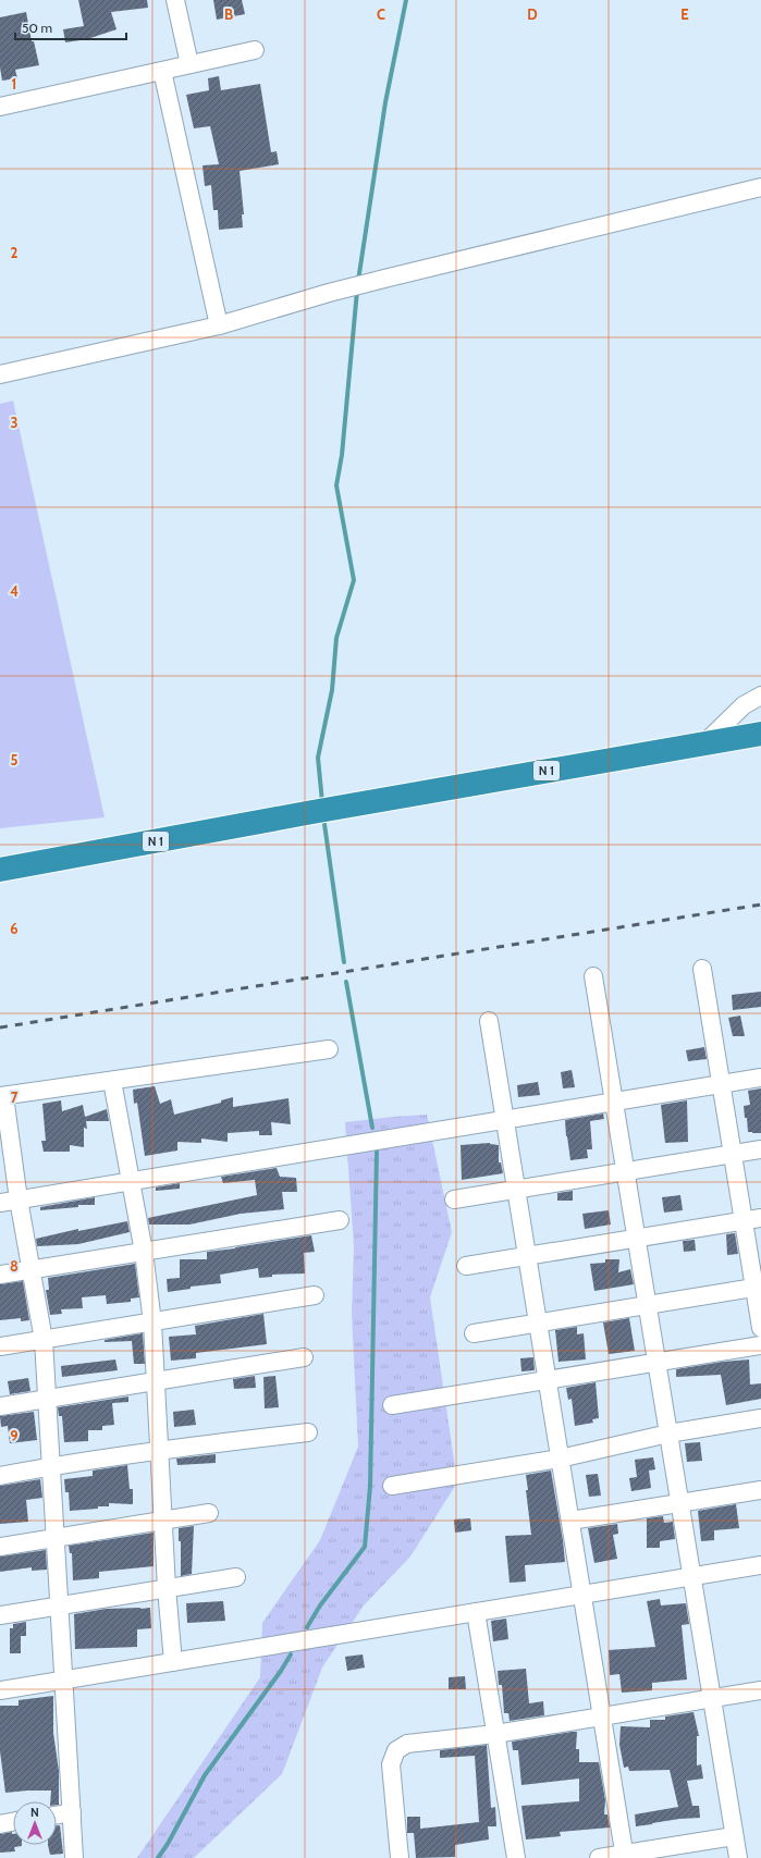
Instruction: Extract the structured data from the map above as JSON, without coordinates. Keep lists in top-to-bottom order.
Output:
{
  "streets": {
    "highway": ["N 1"]
  },
  "scale_bar": "50 m",
  "north": "top",
  "grid": {
    "columns": [
      "B",
      "C",
      "D",
      "E"
    ],
    "rows": [
      "1",
      "2",
      "3",
      "4",
      "5",
      "6",
      "7",
      "8",
      "9"
    ]
  }
}
